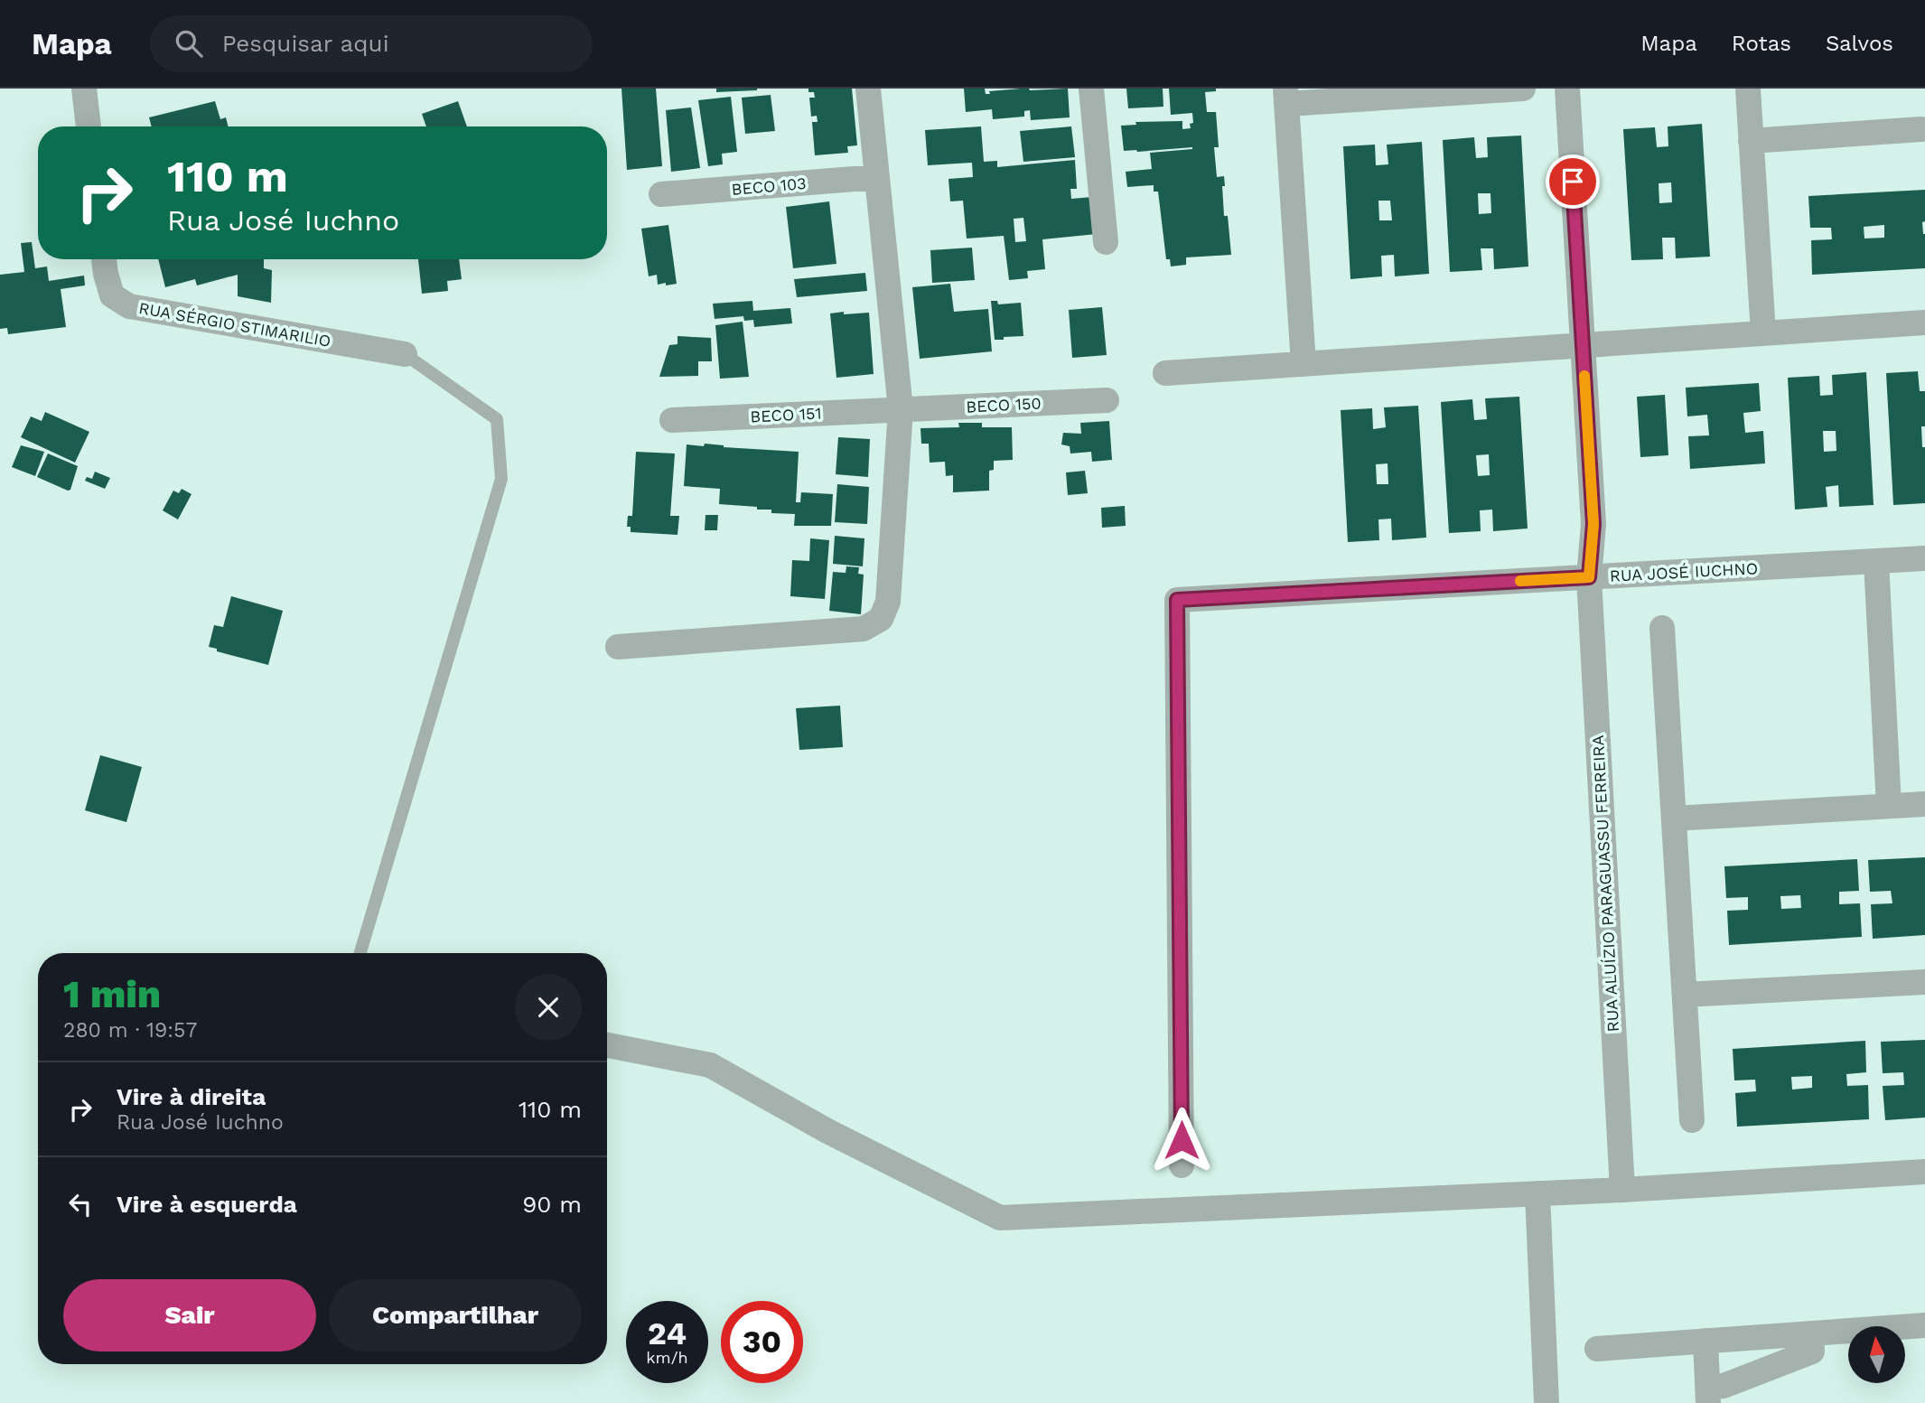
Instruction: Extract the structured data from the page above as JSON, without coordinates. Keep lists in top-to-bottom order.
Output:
{
  "streets": {
    "street": [
      "BECO 103",
      "RUA SÉRGIO STIMARILIO",
      "BECO 150",
      "BECO 151",
      "RUA JOSÉ IUCHNO",
      "RUA ALUÍZIO PARAGUASSU FERREIRA"
    ]
  },
  "crossings": [
    ["BECO 150", "BECO 151"],
    ["RUA JOSÉ IUCHNO", "RUA ALUÍZIO PARAGUASSU FERREIRA"]
  ],
  "north": "top",
  "page": {
    "header": "Mapa",
    "search": "Pesquisar aqui",
    "nav": ["Mapa", "Rotas", "Salvos"],
    "turn": ["110 m", "Rua José Iuchno"],
    "heading": ["1 min", "280 m · 19:57"],
    "list": [
      {
        "name": "Vire à direita",
        "note": "Rua José Iuchno",
        "value": "110 m"
      },
      {
        "name": "Vire à esquerda",
        "value": "90 m"
      }
    ],
    "buttons": ["Sair", "Compartilhar"],
    "speed": "24 km/h",
    "limit": "30"
  }
}
